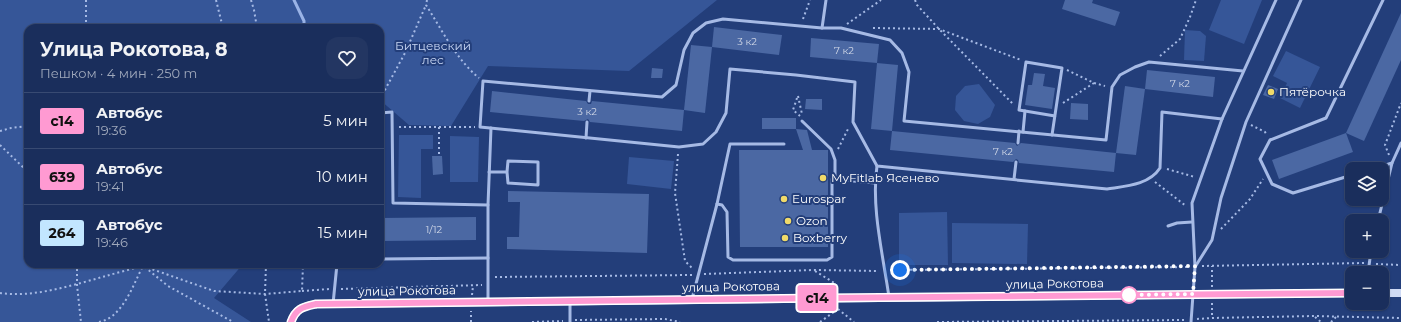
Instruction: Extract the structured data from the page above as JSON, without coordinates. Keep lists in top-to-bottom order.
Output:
{
  "streets": {
    "street": ["улица Рокотова"]
  },
  "parks": ["Битцевский лес"],
  "places": [
    "Пятёрочка",
    "MyFitlab Ясенево",
    "Eurospar",
    "Ozon",
    "Boxberry"
  ],
  "lines": ["bus line с14"],
  "house_numbers": [
    "3 к2",
    "7 к2",
    "7 к2",
    "3 к2",
    "7 к2",
    "1/12"
  ],
  "page": {
    "on_map": "с14",
    "heading": ["Улица Рокотова, 8", "Пешком · 4 мин · 250 m"],
    "list": [
      {
        "mark": "с14",
        "name": "Автобус",
        "note": "19:36",
        "value": "5 мин"
      },
      {
        "mark": "639",
        "name": "Автобус",
        "note": "19:41",
        "value": "10 мин"
      },
      {
        "mark": "264",
        "name": "Автобус",
        "note": "19:46",
        "value": "15 мин"
      }
    ],
    "map_buttons": ["+", "−"]
  }
}
